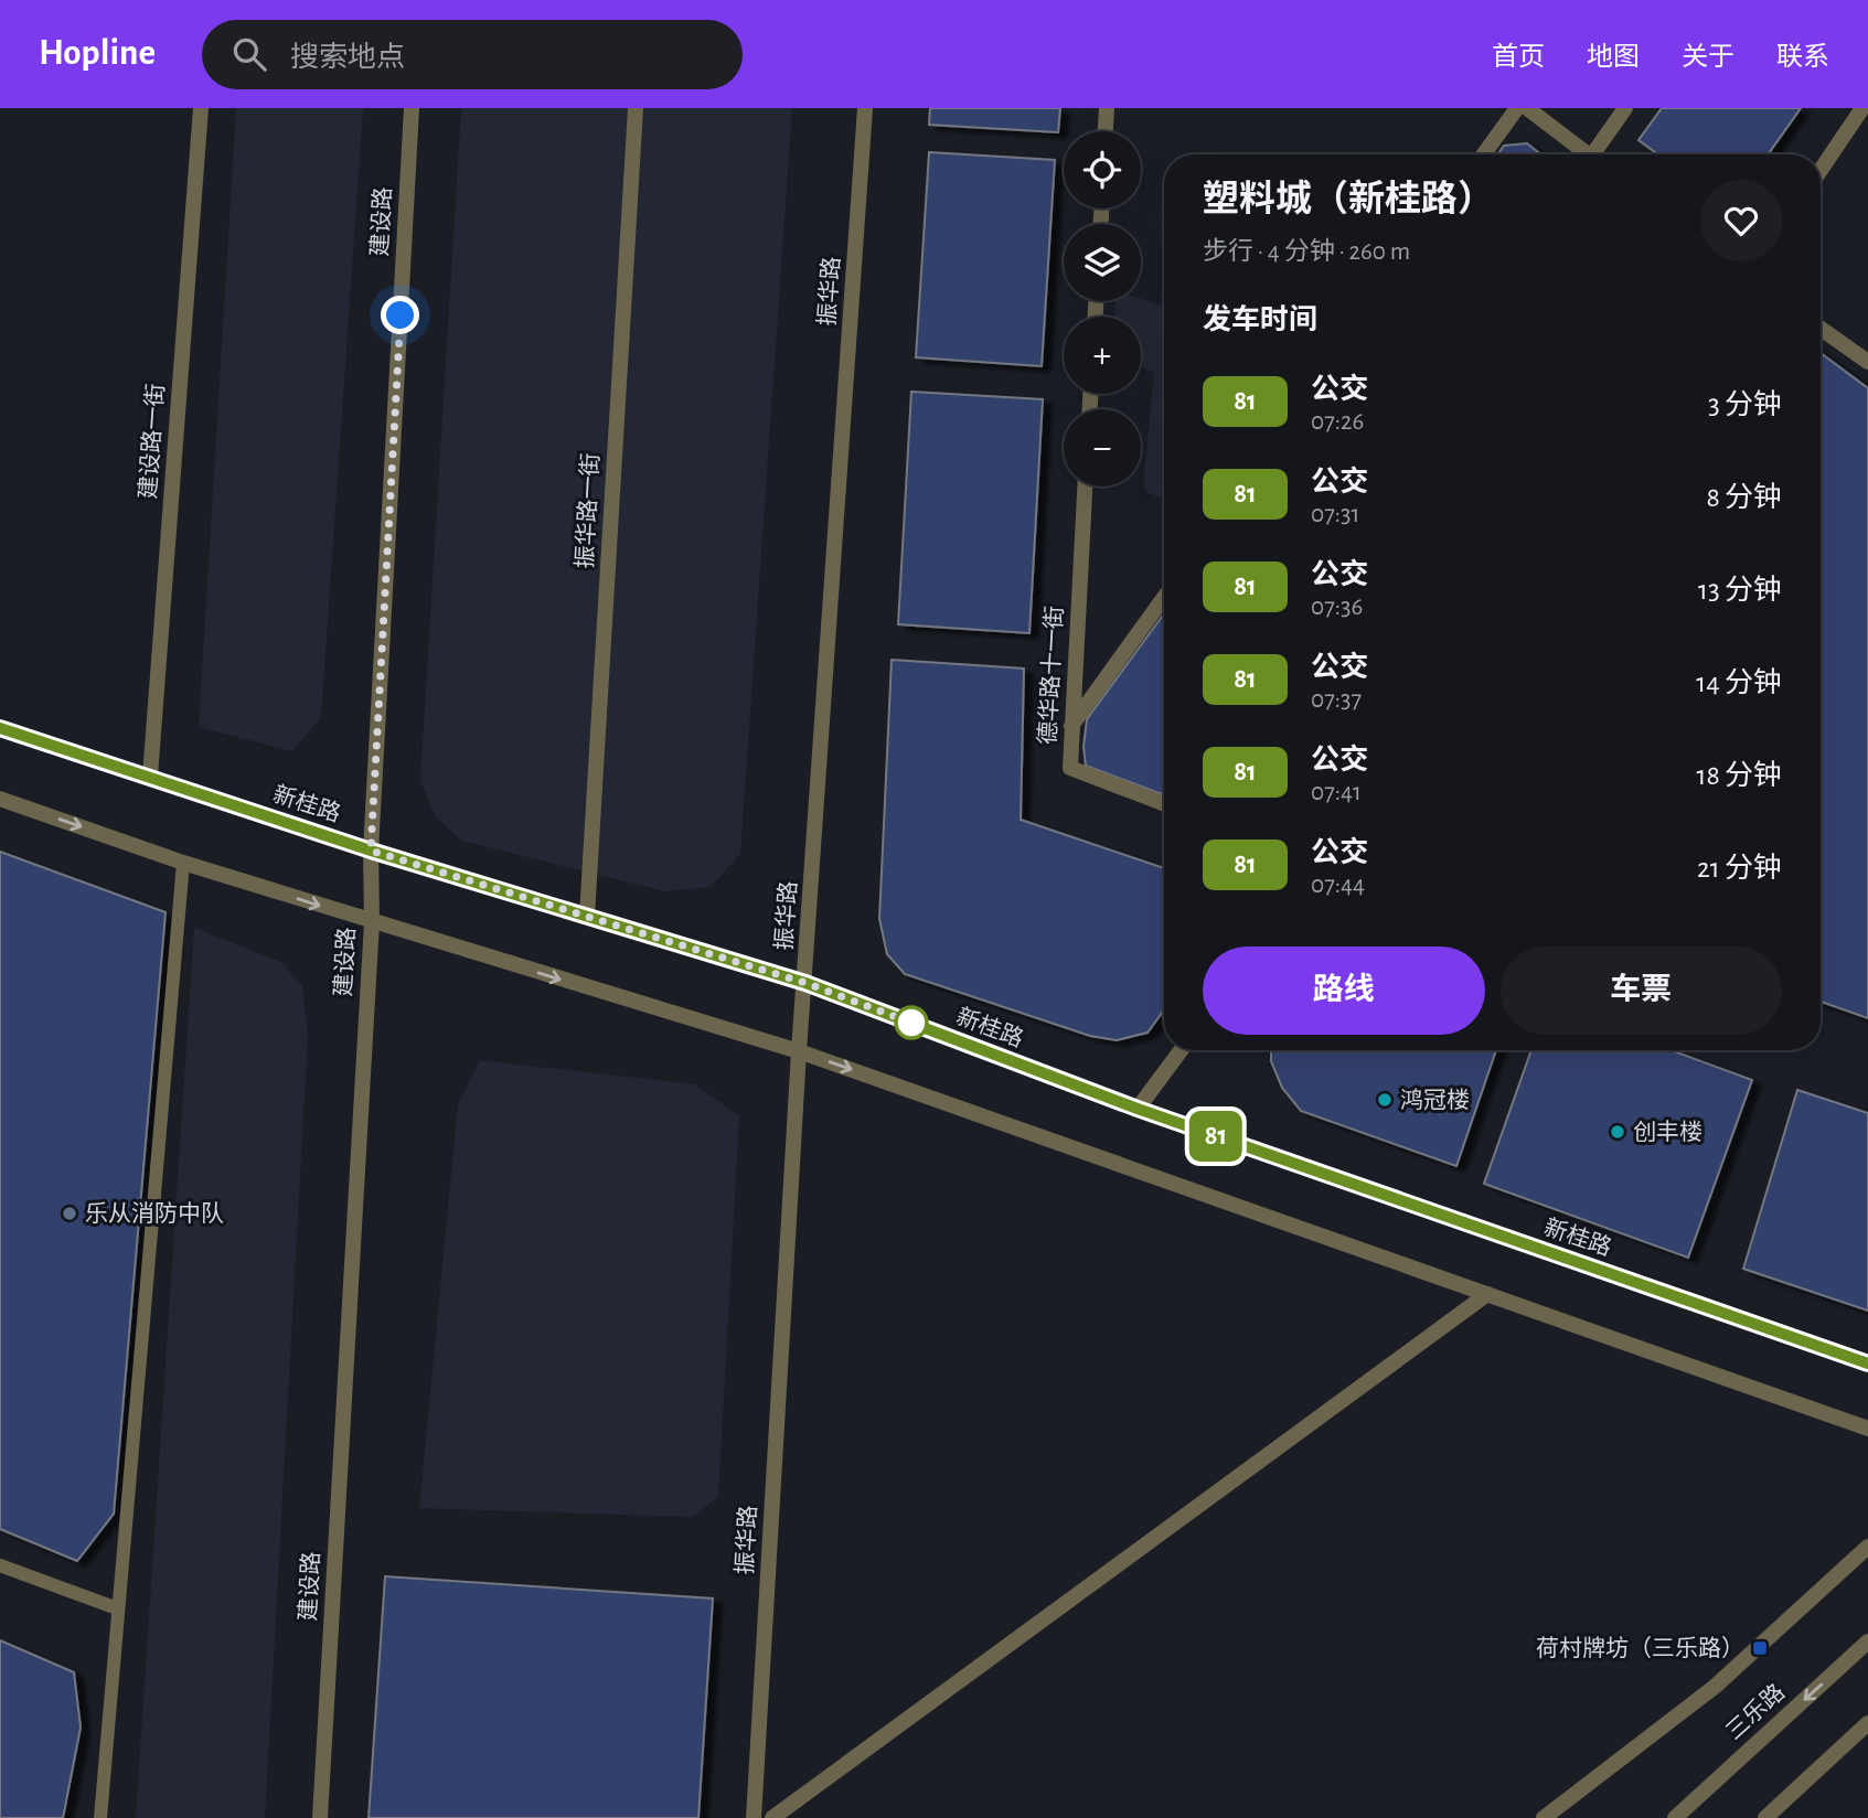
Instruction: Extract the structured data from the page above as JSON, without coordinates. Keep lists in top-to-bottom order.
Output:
{
  "streets": {
    "street": [
      "建设路",
      "振华路",
      "建设路一街",
      "振华路一街",
      "德华路十一街",
      "新桂路",
      "三乐路"
    ]
  },
  "crossings": [
    ["建设路", "新桂路"],
    ["振华路", "新桂路"],
    ["建设路一街", "新桂路"],
    ["振华路一街", "新桂路"]
  ],
  "places": {
    "other": ["鸿冠楼", "创丰楼", "乐从消防中队"],
    "transit": ["荷村牌坊（三乐路）"]
  },
  "lines": ["bus line 81"],
  "page": {
    "header": "Hopline",
    "search": "搜索地点",
    "nav": [
      "首页",
      "地图",
      "关于",
      "联系"
    ],
    "on_map": "81",
    "map_buttons": ["+", "−"],
    "heading": [
      ["塑料城（新桂路）", "步行 · 4 分钟 · 260 m"],
      "发车时间"
    ],
    "list": [
      {
        "mark": "81",
        "name": "公交",
        "note": "07:26",
        "value": "3 分钟"
      },
      {
        "mark": "81",
        "name": "公交",
        "note": "07:31",
        "value": "8 分钟"
      },
      {
        "mark": "81",
        "name": "公交",
        "note": "07:36",
        "value": "13 分钟"
      },
      {
        "mark": "81",
        "name": "公交",
        "note": "07:37",
        "value": "14 分钟"
      },
      {
        "mark": "81",
        "name": "公交",
        "note": "07:41",
        "value": "18 分钟"
      },
      {
        "mark": "81",
        "name": "公交",
        "note": "07:44",
        "value": "21 分钟"
      }
    ],
    "buttons": ["路线", "车票"]
  }
}
